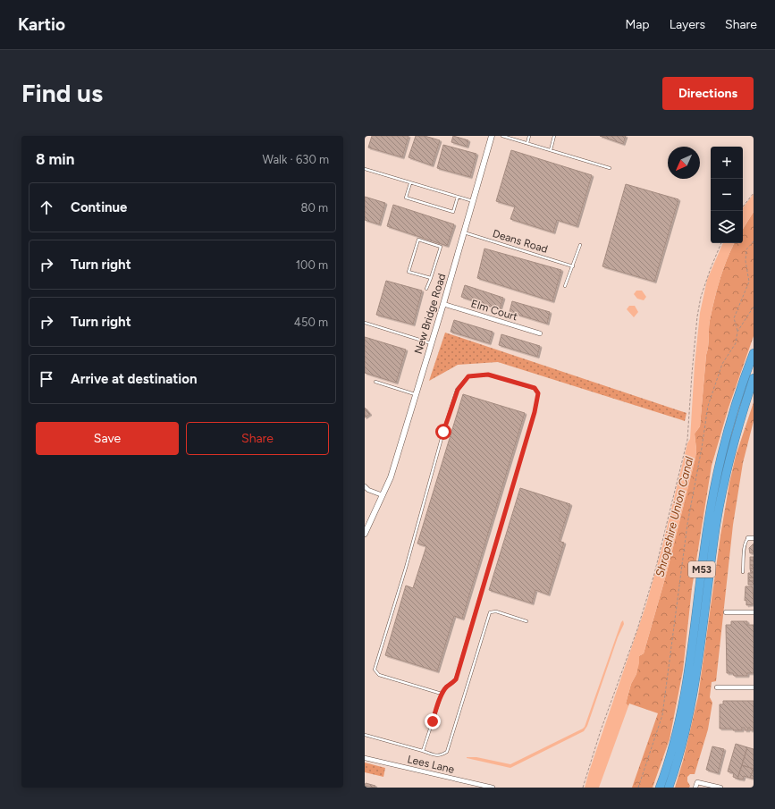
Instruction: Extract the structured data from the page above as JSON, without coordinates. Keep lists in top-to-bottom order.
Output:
{
  "streets": {
    "highway": ["M53"],
    "street": ["Elm Court", "New Bridge Road", "Lees Lane"],
    "lane": ["Deans Road"]
  },
  "crossings": [
    ["Deans Road", "New Bridge Road"],
    ["Elm Court", "New Bridge Road"]
  ],
  "water": ["Shropshire Union Canal"],
  "north": "bottom left",
  "page": {
    "header": "Kartio",
    "nav": ["Map", "Layers", "Share"],
    "buttons": [
      "Directions",
      ["Save", "Share"]
    ],
    "title": "Find us",
    "heading": ["8 min", "Walk · 630 m"],
    "map_buttons": ["+", "−"],
    "list": [
      ["Continue", "80 m"],
      ["Turn right", "100 m"],
      ["Turn right", "450 m"],
      "Arrive at destination"
    ]
  }
}
